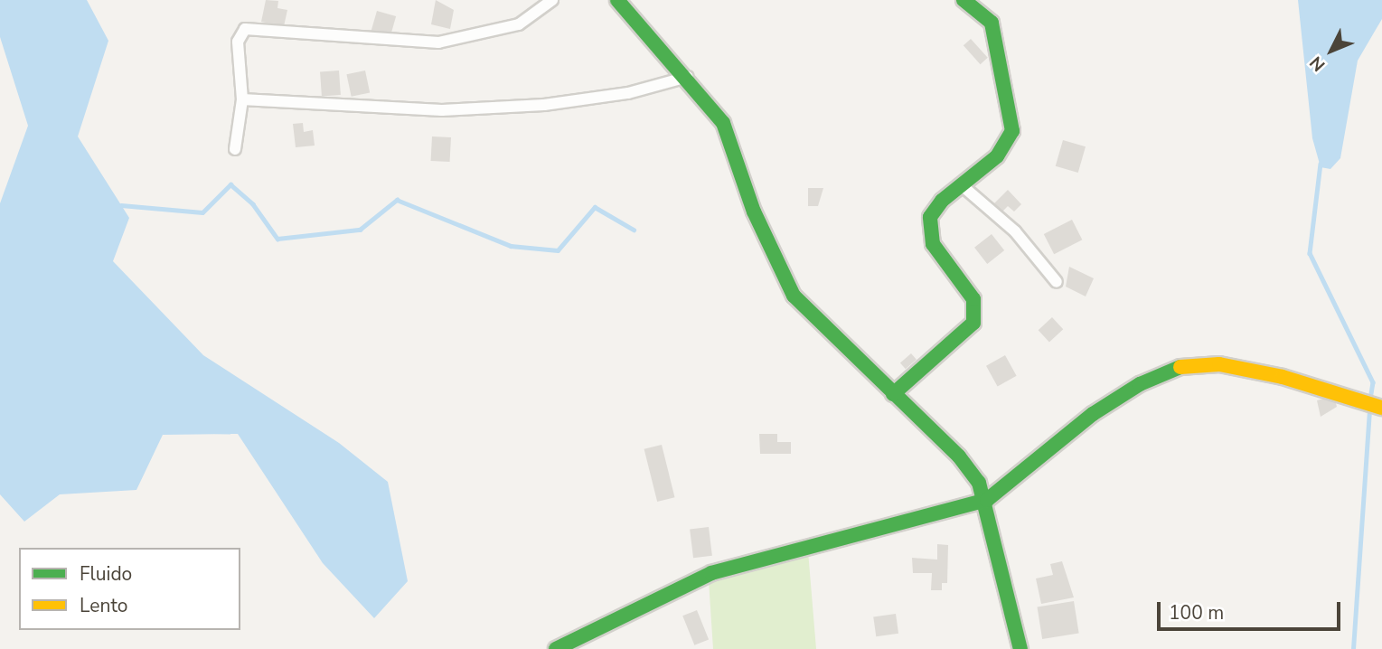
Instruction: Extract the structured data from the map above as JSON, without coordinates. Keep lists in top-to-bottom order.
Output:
{
  "legend": ["Fluido", "Lento"],
  "scale_bar": "100 m",
  "north": "bottom left"
}
